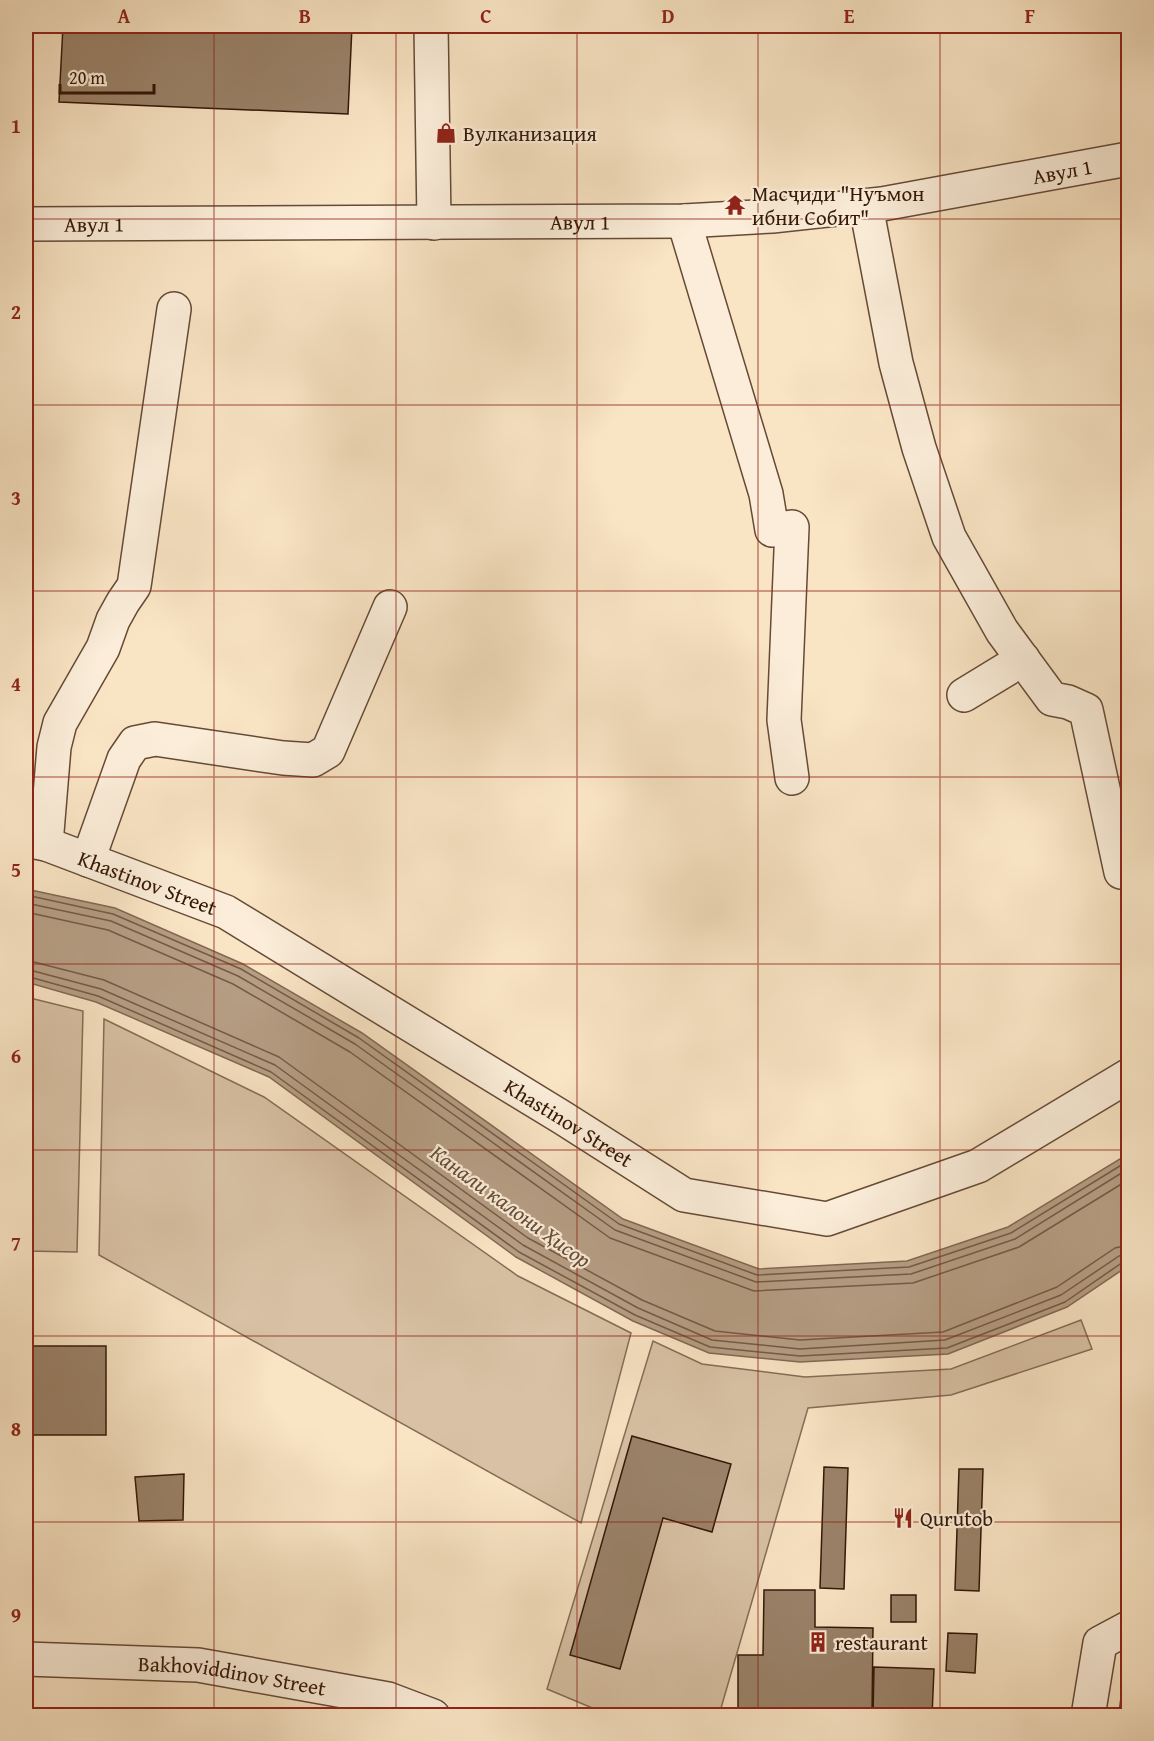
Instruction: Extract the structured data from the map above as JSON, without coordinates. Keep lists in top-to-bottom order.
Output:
{
  "streets": {
    "street": ["Авул 1", "Khastinov Street", "Bakhoviddinov Street"]
  },
  "water": ["Канали калони Ҳисор"],
  "places": {
    "shop": ["Вулканизация"],
    "temple": ["Масҷиди \"Нуъмон ибни Собит\""],
    "restaurant": ["Qurutob"],
    "building": ["restaurant"]
  },
  "scale_bar": "20 m",
  "grid": {
    "columns": [
      "A",
      "B",
      "C",
      "D",
      "E",
      "F"
    ],
    "rows": [
      "1",
      "2",
      "3",
      "4",
      "5",
      "6",
      "7",
      "8",
      "9"
    ]
  }
}
